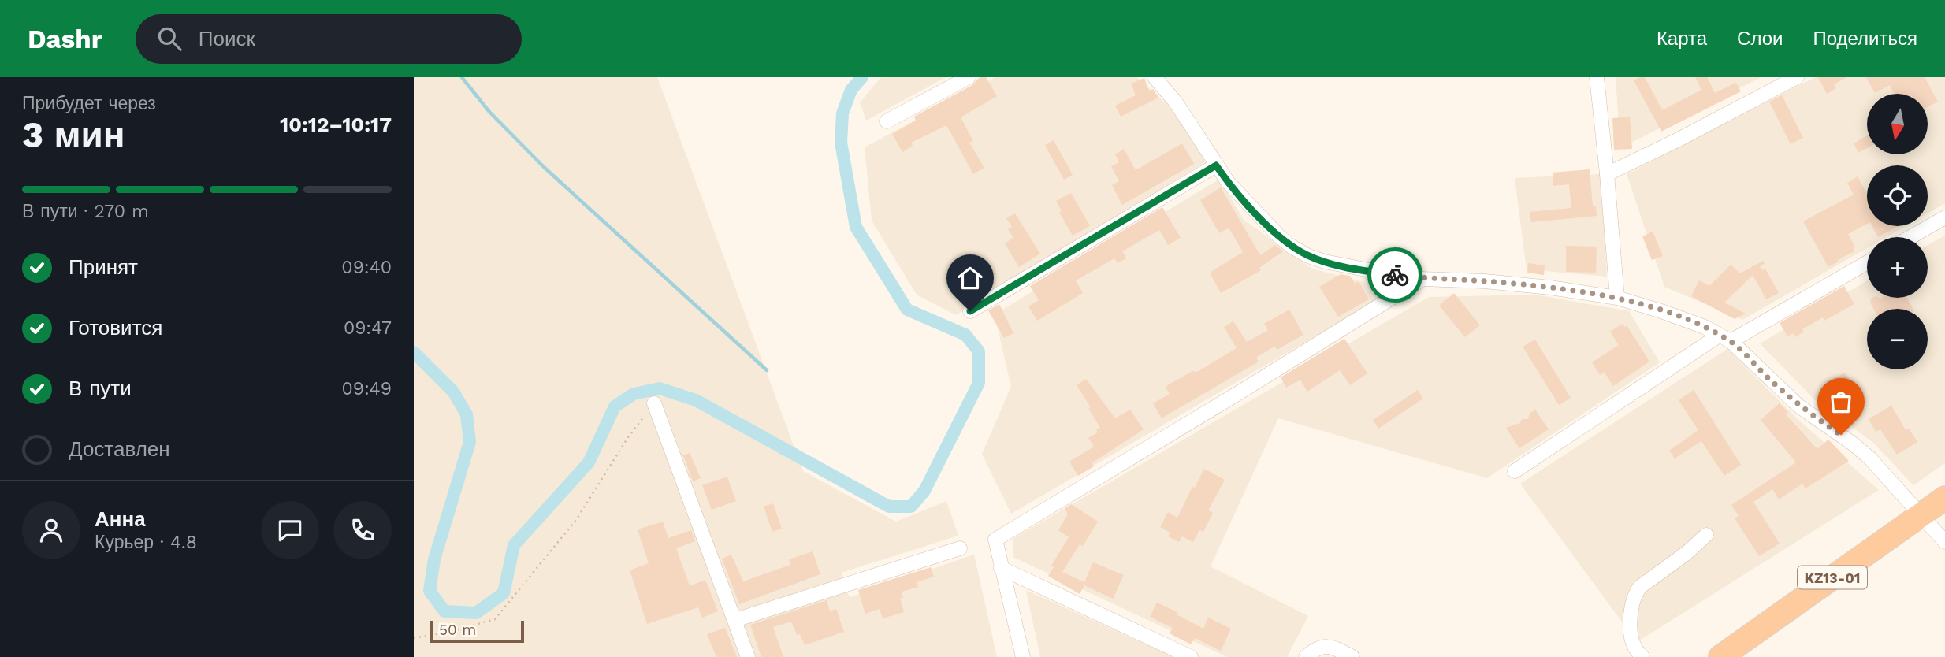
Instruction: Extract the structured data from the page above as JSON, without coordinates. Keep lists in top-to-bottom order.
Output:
{
  "streets": {
    "highway": ["KZ13-01"]
  },
  "scale_bar": "50 m",
  "north": "bottom",
  "page": {
    "header": "Dashr",
    "search": "Поиск",
    "nav": ["Карта", "Слои", "Поделиться"],
    "heading": ["3 мин", "Прибудет через", "10:12–10:17"],
    "panel": ["Анна", "Курьер · 4.8"],
    "map_buttons": ["+", "−"],
    "bar": "В пути · 270 m",
    "list": [
      ["Принят", "09:40"],
      ["Готовится", "09:47"],
      ["В пути", "09:49"],
      "Доставлен"
    ],
    "scale": "50 m"
  }
}
